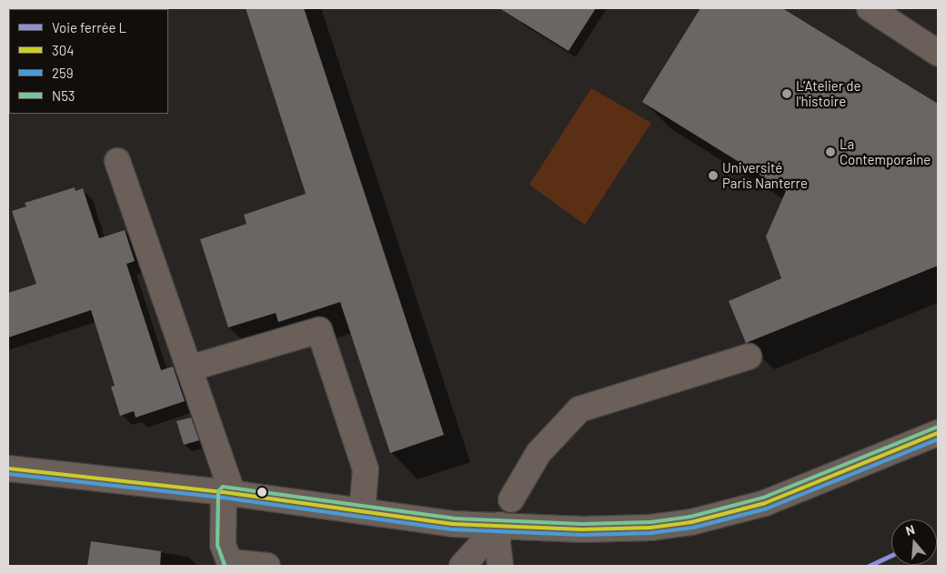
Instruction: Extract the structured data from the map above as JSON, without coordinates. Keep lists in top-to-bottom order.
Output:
{
  "places": ["L’Atelier de l'histoire", "La Contemporaine", "Université Paris Nanterre"],
  "lines": [
    "transit line N53",
    "transit line 304",
    "transit line 259",
    "rail line L"
  ],
  "legend": [
    "Voie ferrée L",
    "304",
    "259",
    "N53"
  ],
  "north": "top"
}
